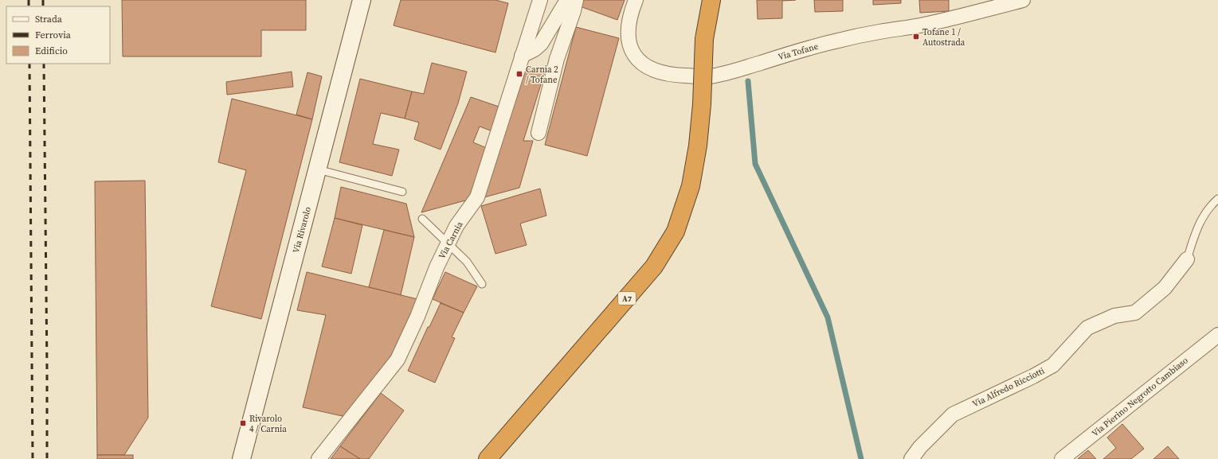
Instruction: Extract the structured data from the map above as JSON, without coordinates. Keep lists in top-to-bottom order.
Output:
{
  "streets": {
    "highway": ["A7"],
    "main road": ["Via Rivarolo"],
    "street": [
      "Via Tofane",
      "Via Carnia",
      "Via Alfredo Ricciotti",
      "Via Pierino Negrotto Cambiaso"
    ]
  },
  "places": {
    "transit": ["Tofane 1 / Autostrada", "Carnia 2 / Tofane", "Rivarolo 4 / Carnia"]
  },
  "legend": ["Strada", "Ferrovia", "Edificio"]
}
